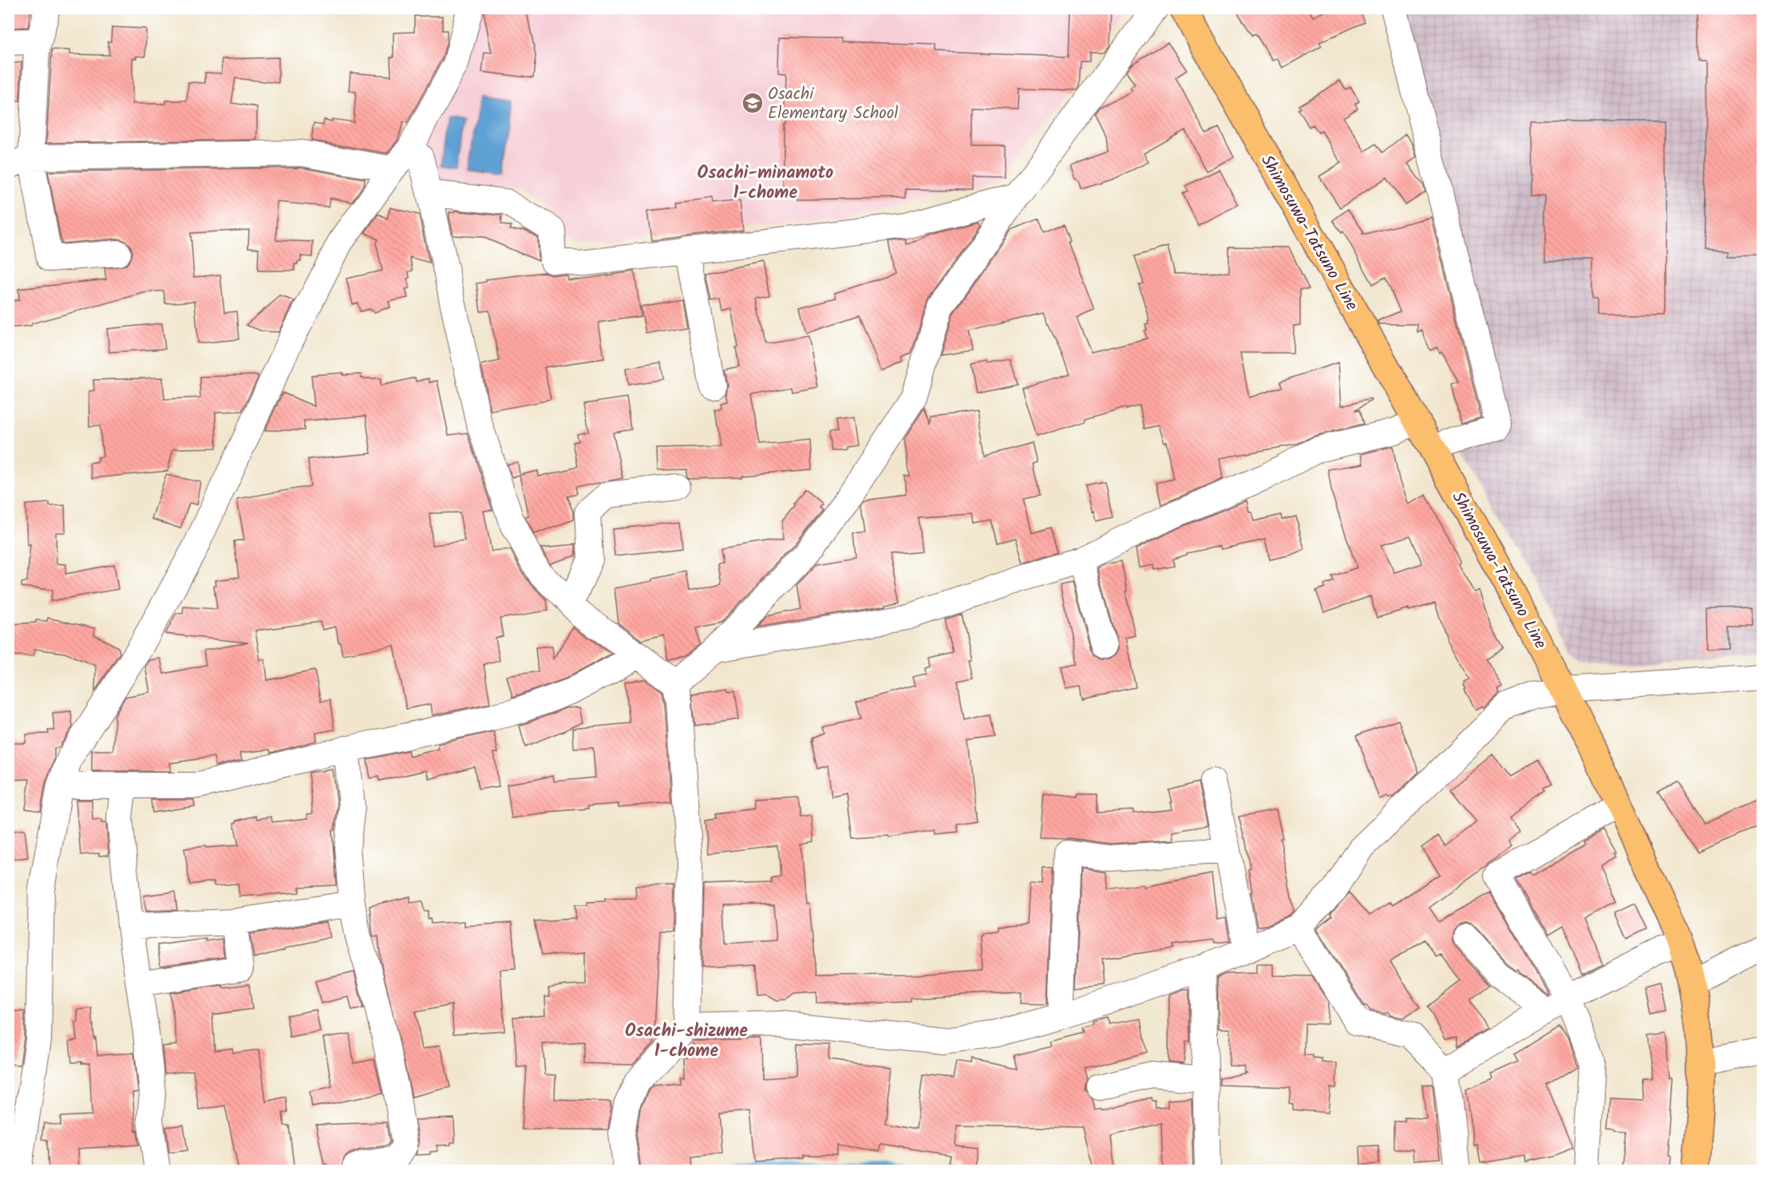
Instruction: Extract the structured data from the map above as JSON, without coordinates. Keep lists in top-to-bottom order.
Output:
{
  "streets": {
    "main road": ["Shimosuwa-Tatsuno Line"]
  },
  "districts": ["Osachi-minamoto 1-chome", "Osachi-shizume 1-chome"],
  "places": {
    "school or university": ["Osachi Elementary School"]
  }
}
